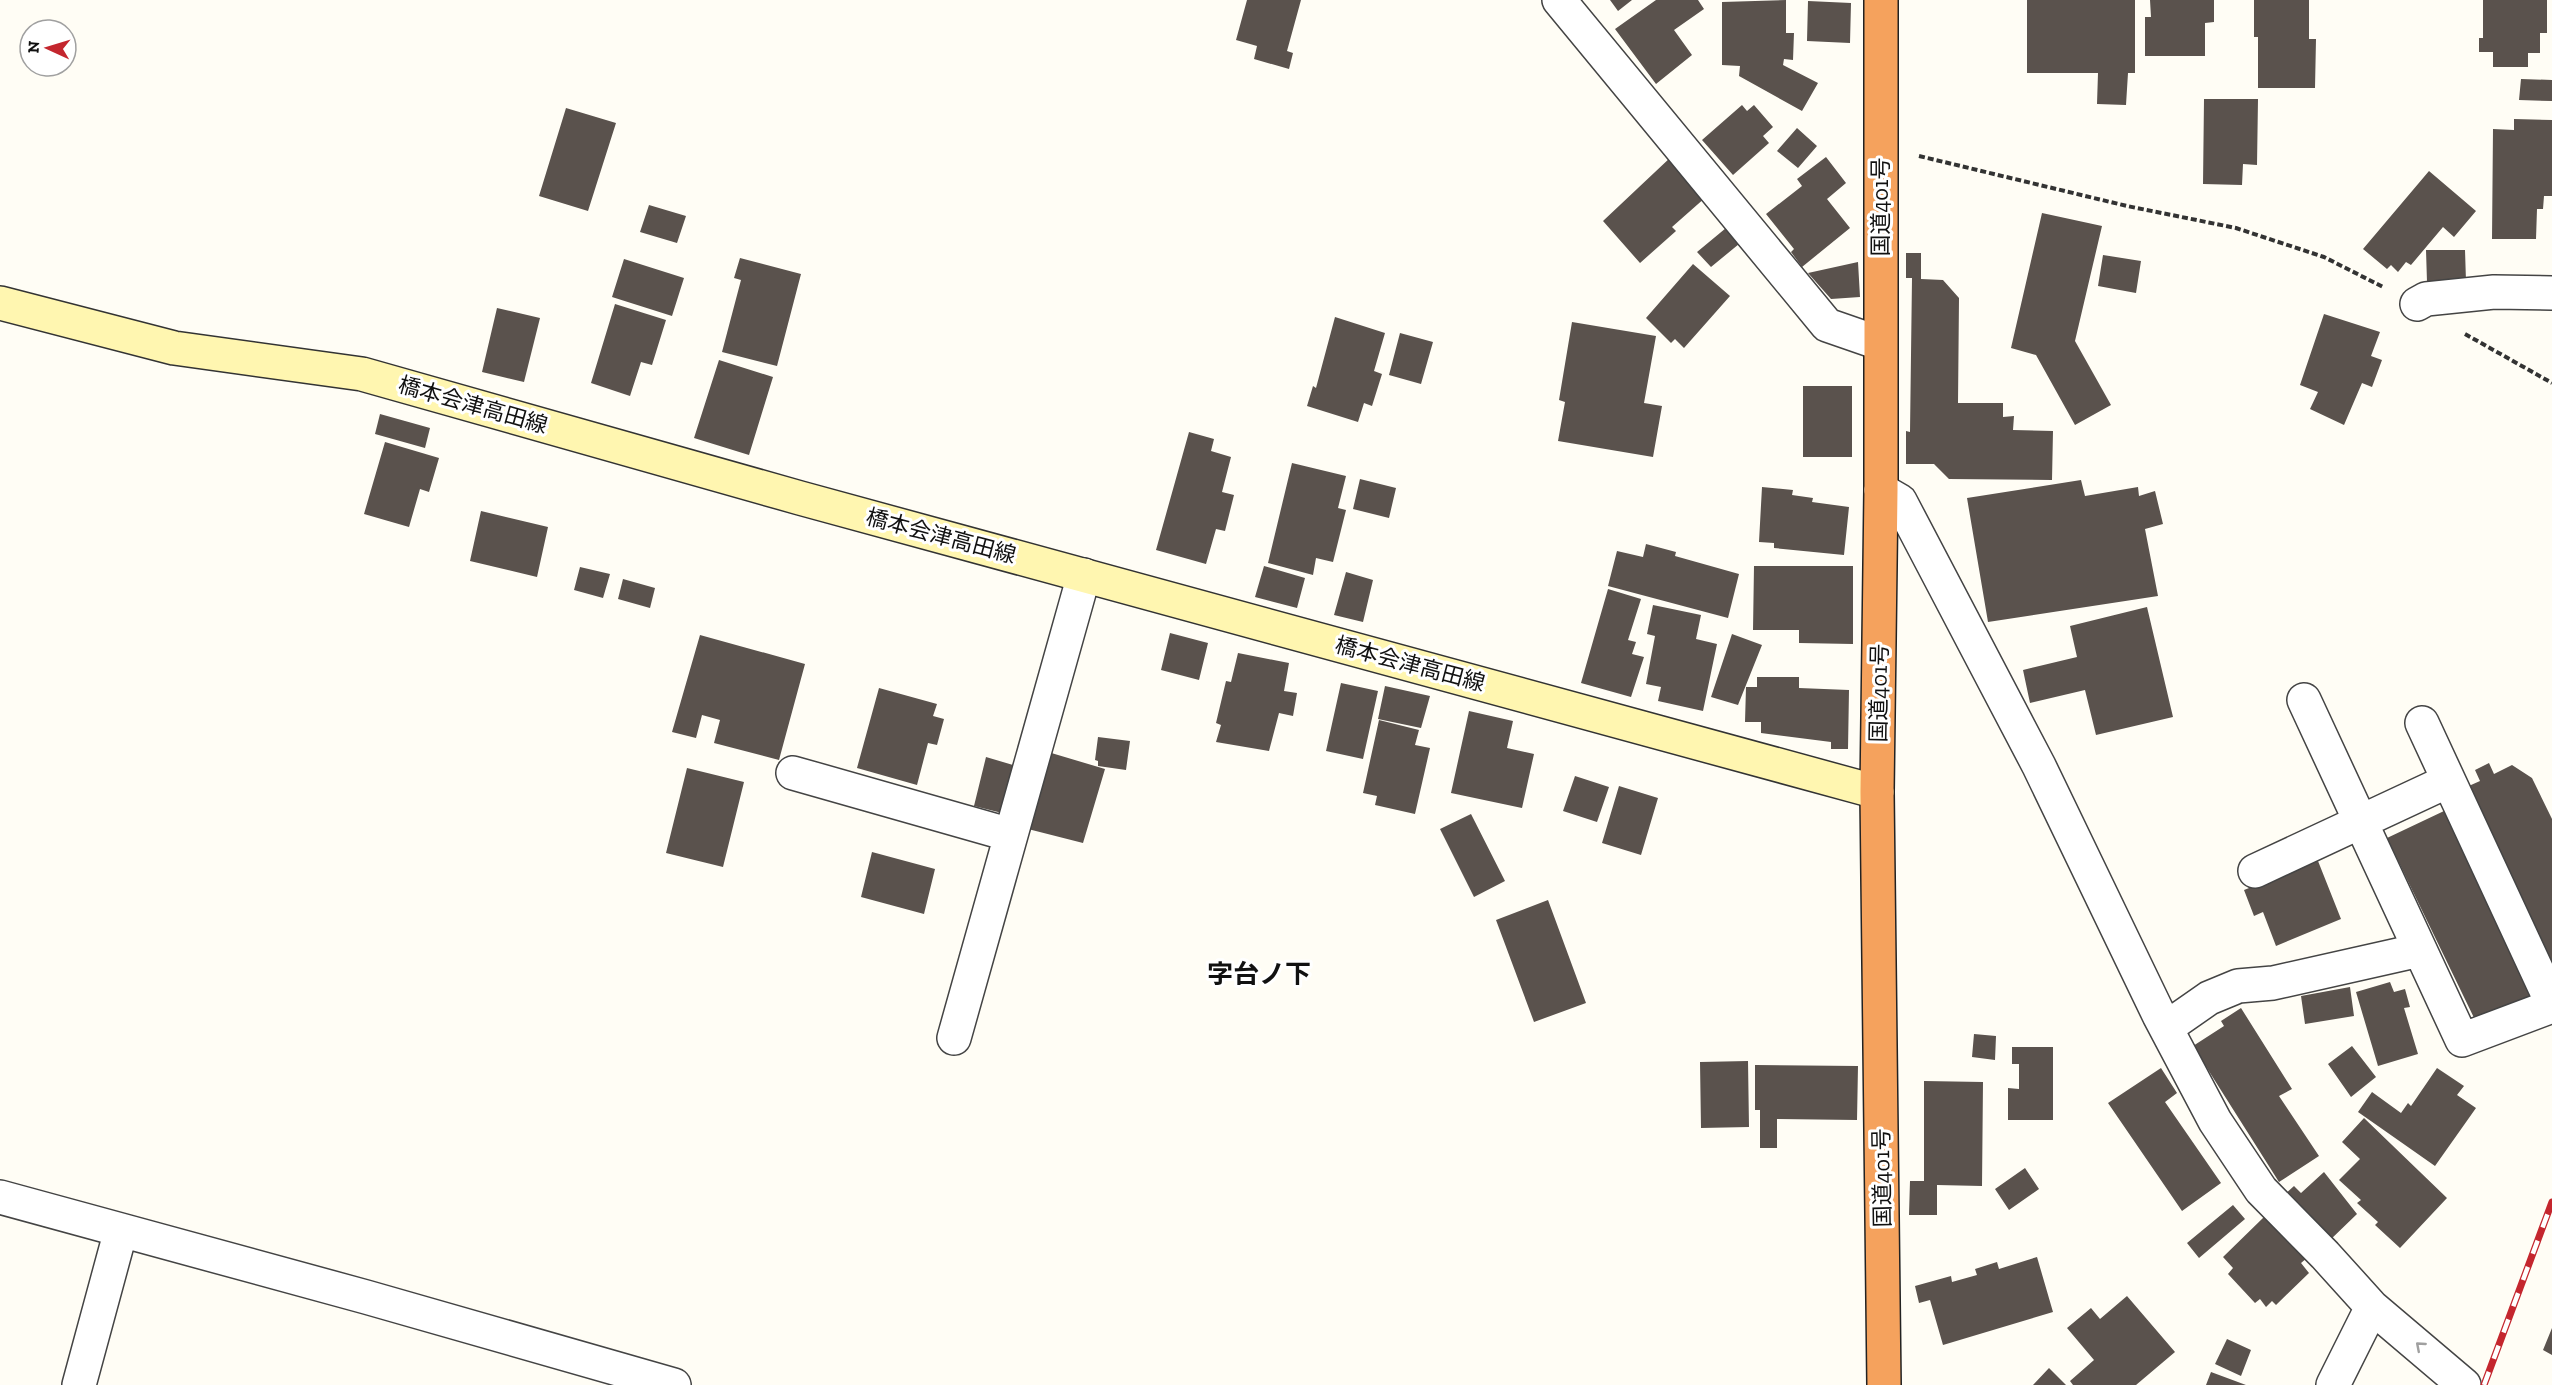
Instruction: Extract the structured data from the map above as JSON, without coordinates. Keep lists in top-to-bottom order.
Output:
{
  "streets": {
    "highway": ["国道401号"],
    "main road": ["橋本会津高田線"]
  },
  "crossings": [
    ["国道401号", "橋本会津高田線"]
  ],
  "districts": ["字台ノ下"],
  "north": "left"
}
